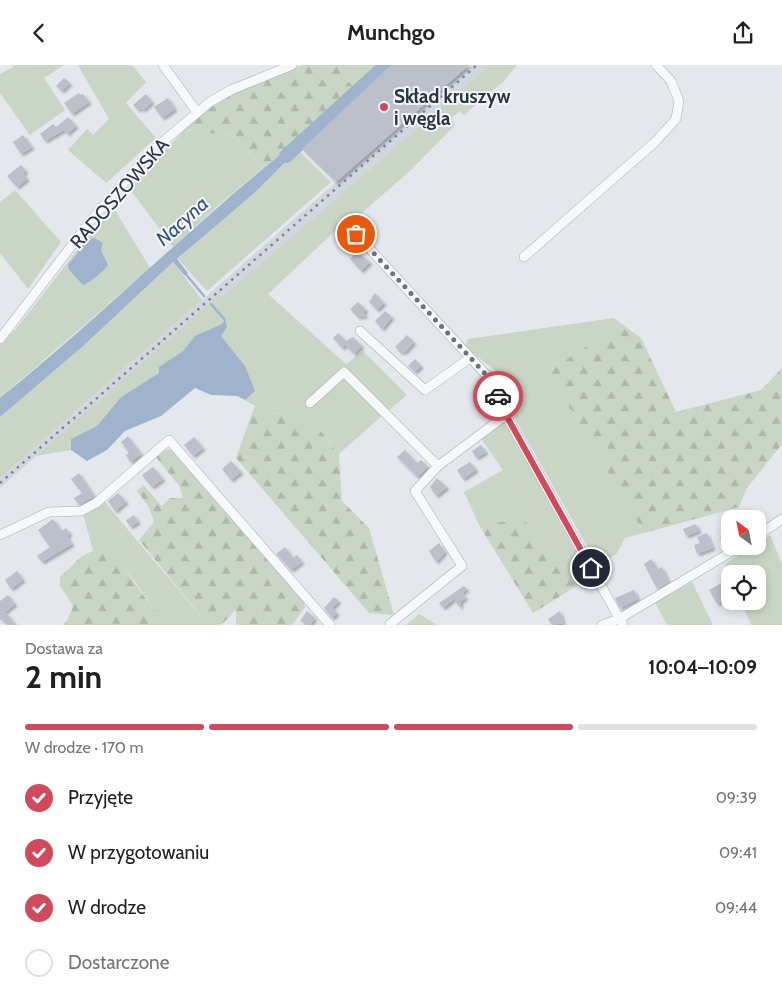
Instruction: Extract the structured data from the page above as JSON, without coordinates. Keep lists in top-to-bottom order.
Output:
{
  "streets": {
    "street": ["RADOSZOWSKA"]
  },
  "water": ["Nacyna"],
  "places": ["Skład kruszyw i węgla"],
  "north": "top left",
  "page": {
    "header": "Munchgo",
    "heading": ["2 min", "Dostawa za", "10:04–10:09"],
    "bar": "W drodze · 170 m",
    "list": [
      ["Przyjęte", "09:39"],
      ["W przygotowaniu", "09:41"],
      ["W drodze", "09:44"],
      "Dostarczone"
    ]
  }
}
